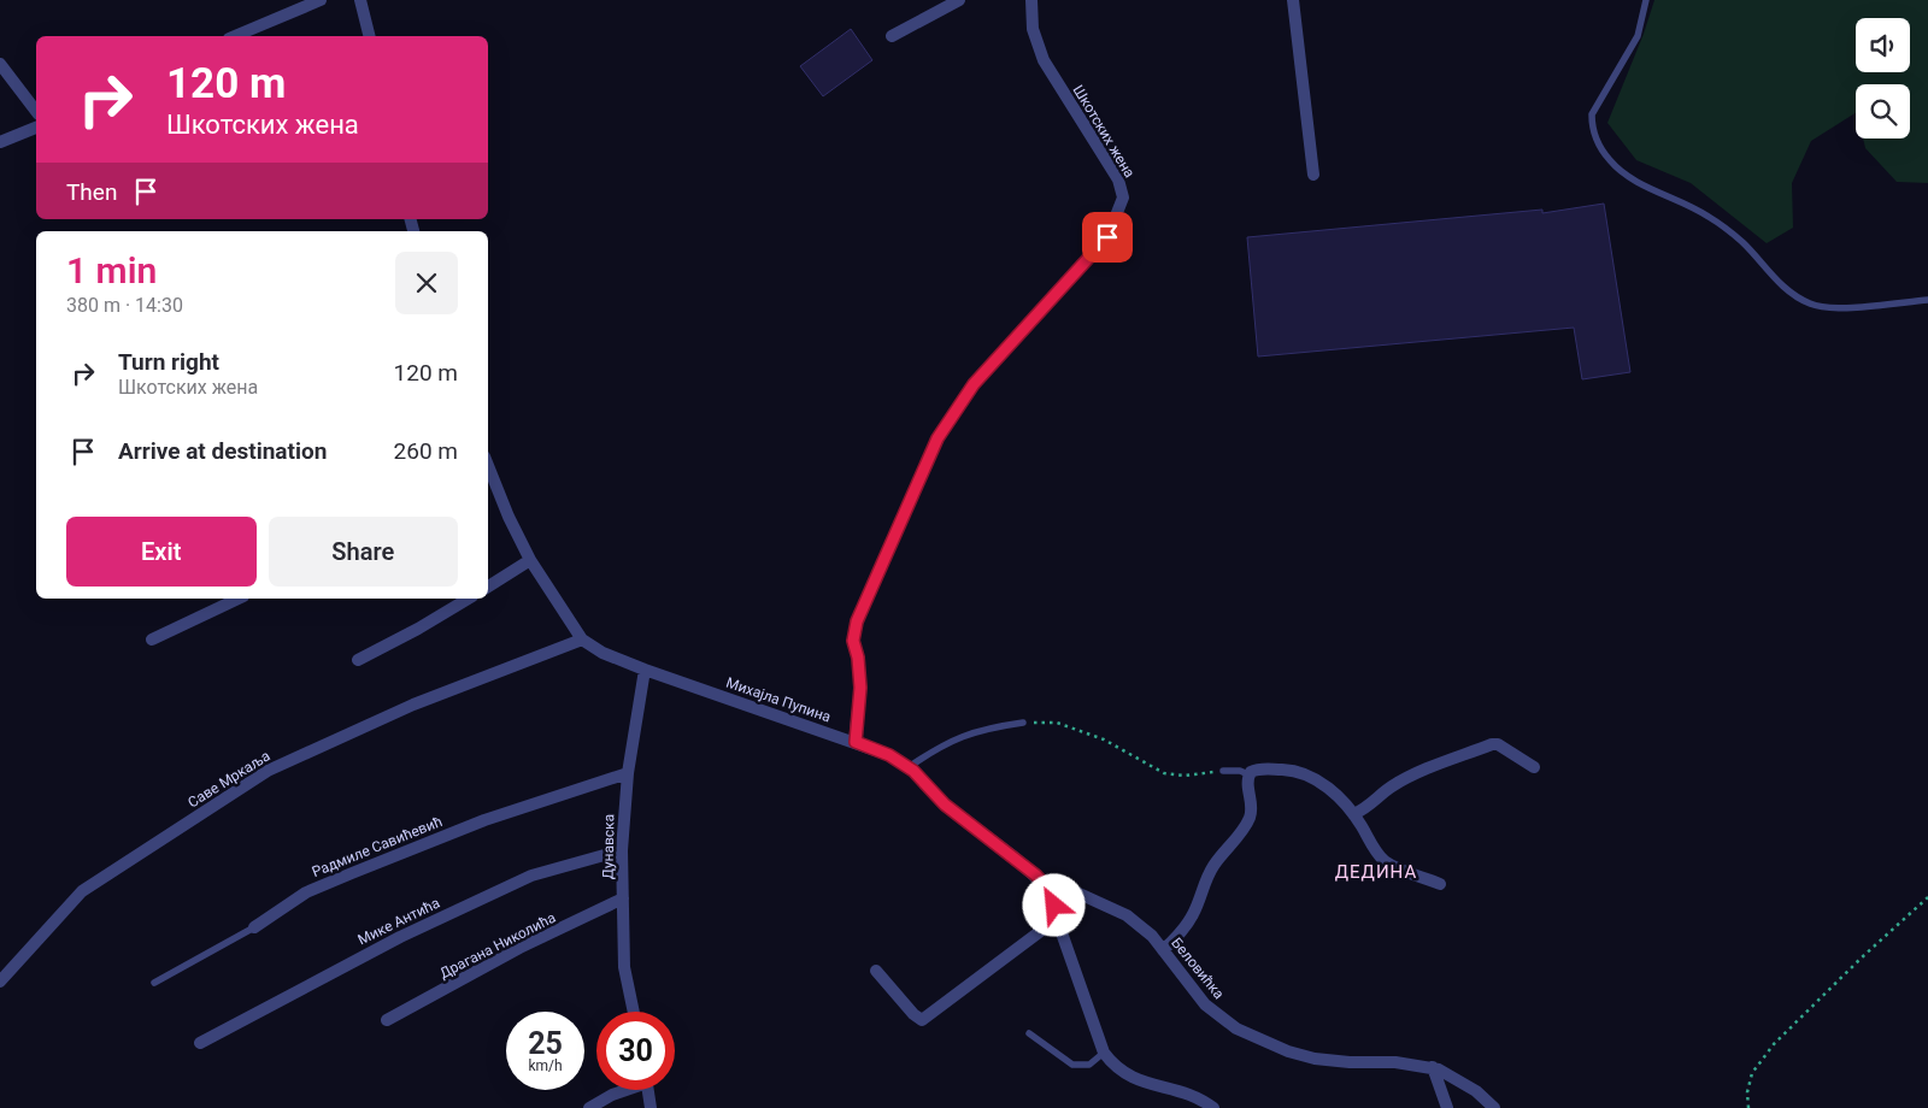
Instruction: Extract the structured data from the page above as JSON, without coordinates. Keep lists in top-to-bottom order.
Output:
{
  "streets": {
    "street": [
      "Шкотских жена",
      "Михајла Пупина",
      "Саве Мркаља",
      "Радмиле Савићевић",
      "Дунавска",
      "Мике Антића",
      "Драгана Николића",
      "Беловићка"
    ]
  },
  "crossings": [
    ["Шкотских жена", "Михајла Пупина"],
    ["Михајла Пупина", "Саве Мркаља"],
    ["Михајла Пупина", "Дунавска"],
    ["Михајла Пупина", "Беловићка"],
    ["Радмиле Савићевић", "Дунавска"],
    ["Дунавска", "Мике Антића"],
    ["Дунавска", "Драгана Николића"]
  ],
  "districts": ["ДЕДИНА"],
  "page": {
    "turn": ["120 m", "Шкотских жена"],
    "then": "Then",
    "heading": ["1 min", "380 m · 14:30"],
    "list": [
      {
        "name": "Turn right",
        "note": "Шкотских жена",
        "value": "120 m"
      },
      {
        "name": "Arrive at destination",
        "value": "260 m"
      }
    ],
    "buttons": ["Exit", "Share"],
    "speed": "25 km/h",
    "limit": "30"
  }
}
